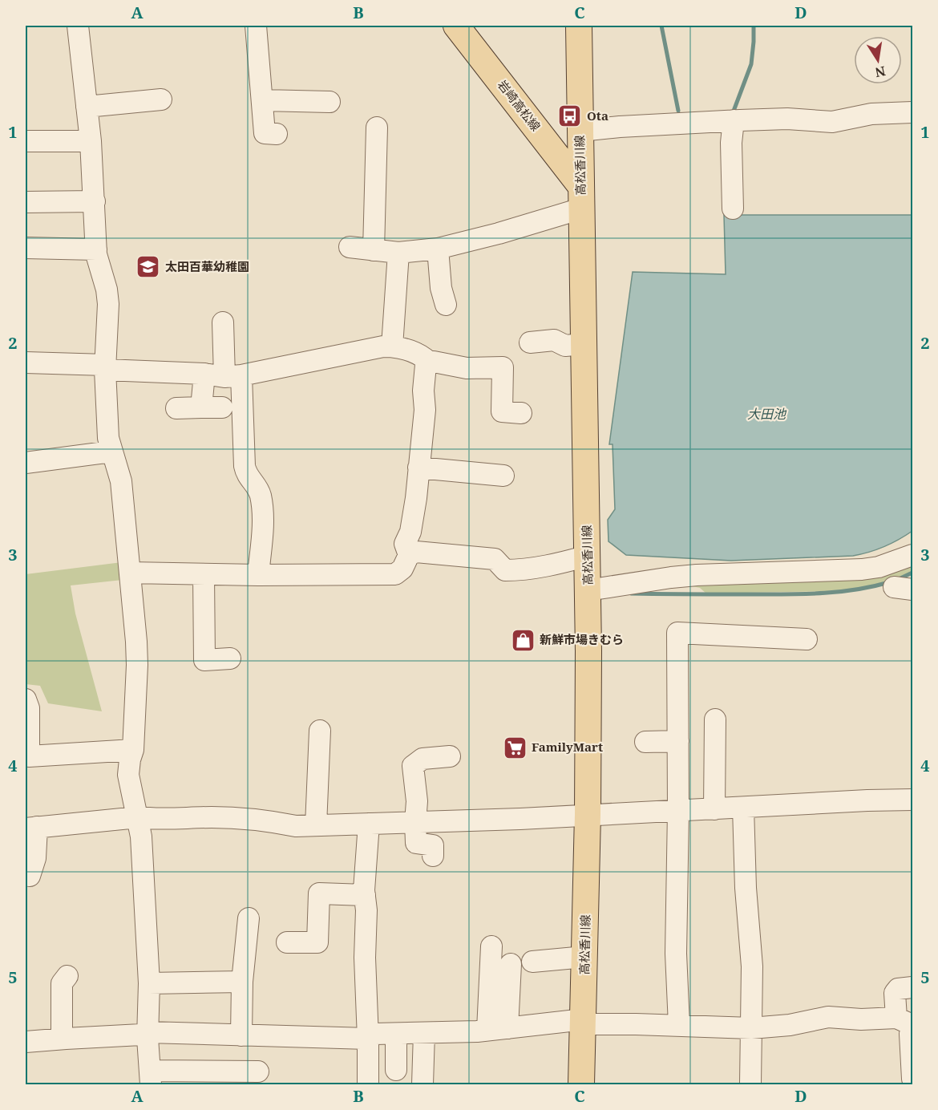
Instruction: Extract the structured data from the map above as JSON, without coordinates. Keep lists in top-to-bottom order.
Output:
{
  "streets": {
    "main road": ["岩崎高松線", "高松香川線"]
  },
  "crossings": [
    ["岩崎高松線", "高松香川線"]
  ],
  "water": ["大田池"],
  "places": {
    "bus stop": ["Ota"],
    "school or university": ["太田百華幼稚園"],
    "shop": ["新鮮市場きむら"],
    "supermarket": ["FamilyMart"]
  },
  "north": "bottom",
  "grid": {
    "columns": [
      "A",
      "B",
      "C",
      "D"
    ],
    "rows": [
      "1",
      "2",
      "3",
      "4",
      "5"
    ]
  }
}
